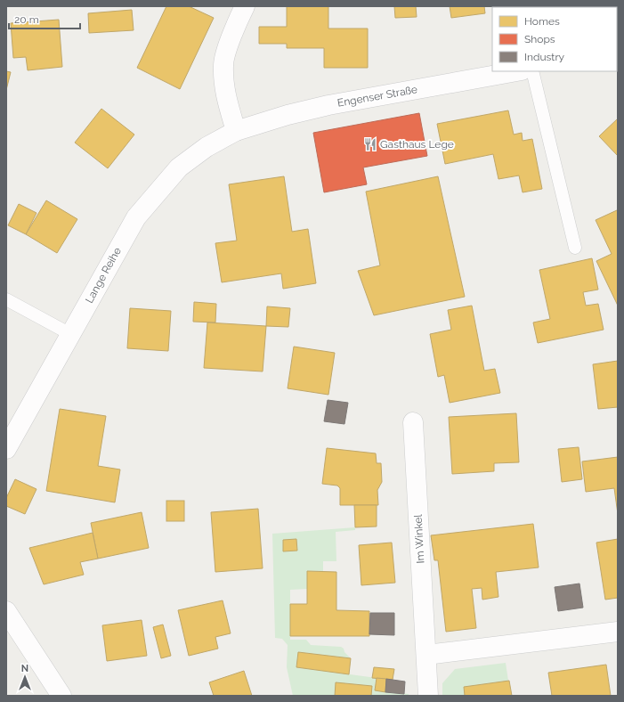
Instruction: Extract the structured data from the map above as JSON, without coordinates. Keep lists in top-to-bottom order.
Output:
{
  "streets": {
    "street": ["Engenser Straße", "Lange Reihe", "Im Winkel"]
  },
  "crossings": [
    ["Engenser Straße", "Lange Reihe"]
  ],
  "places": {
    "restaurant": ["Gasthaus Lege"]
  },
  "legend": ["Homes", "Shops", "Industry"],
  "scale_bar": "20 m",
  "north": "top"
}
